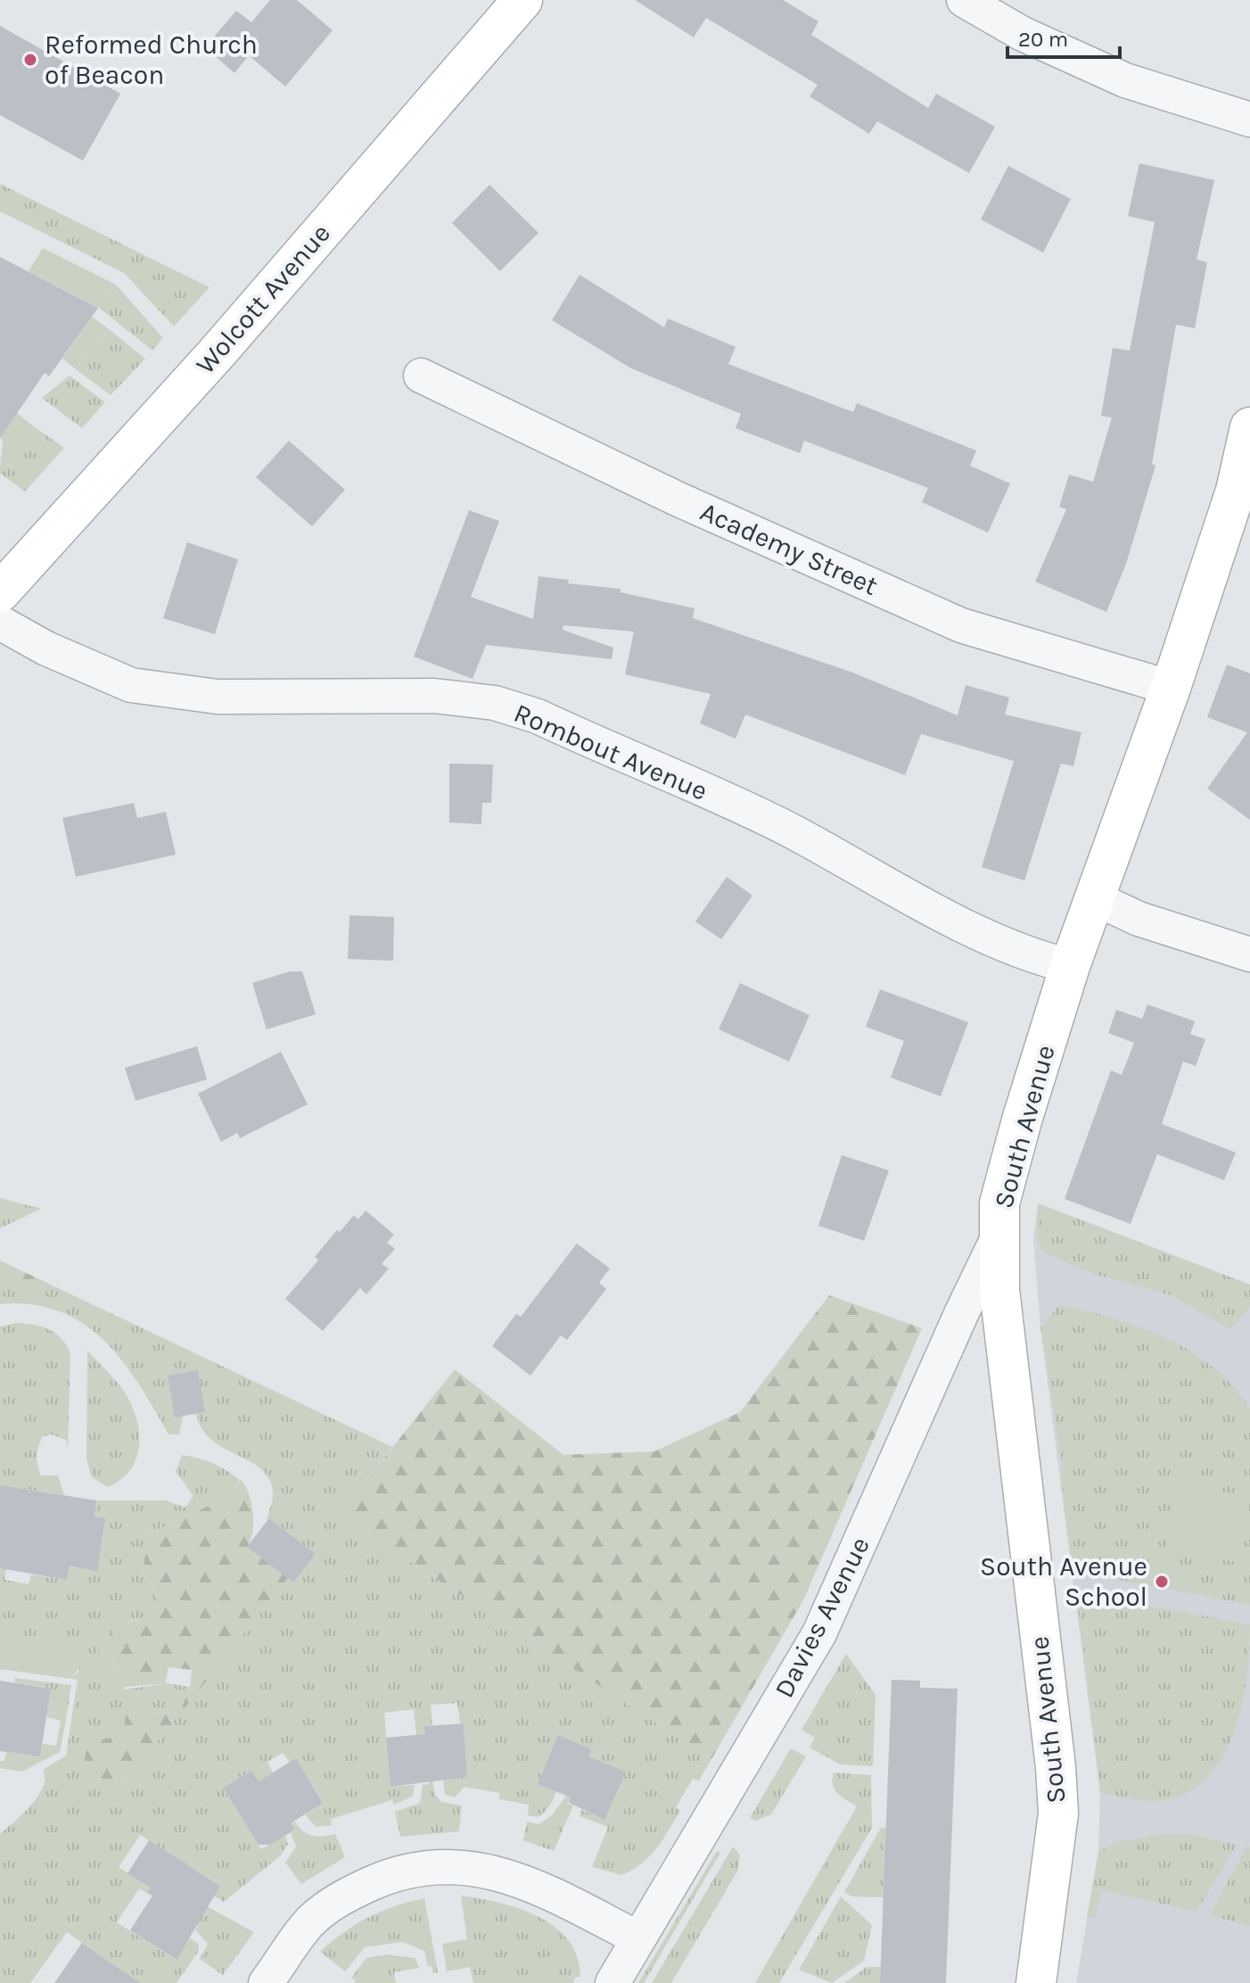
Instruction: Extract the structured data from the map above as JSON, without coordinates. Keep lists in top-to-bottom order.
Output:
{
  "streets": {
    "street": [
      "Wolcott Avenue",
      "Academy Street",
      "Rombout Avenue",
      "South Avenue",
      "Davies Avenue"
    ]
  },
  "crossings": [
    ["Academy Street", "South Avenue"],
    ["Rombout Avenue", "South Avenue"],
    ["South Avenue", "Davies Avenue"]
  ],
  "places": ["Reformed Church of Beacon", "South Avenue School"],
  "scale_bar": "20 m"
}
